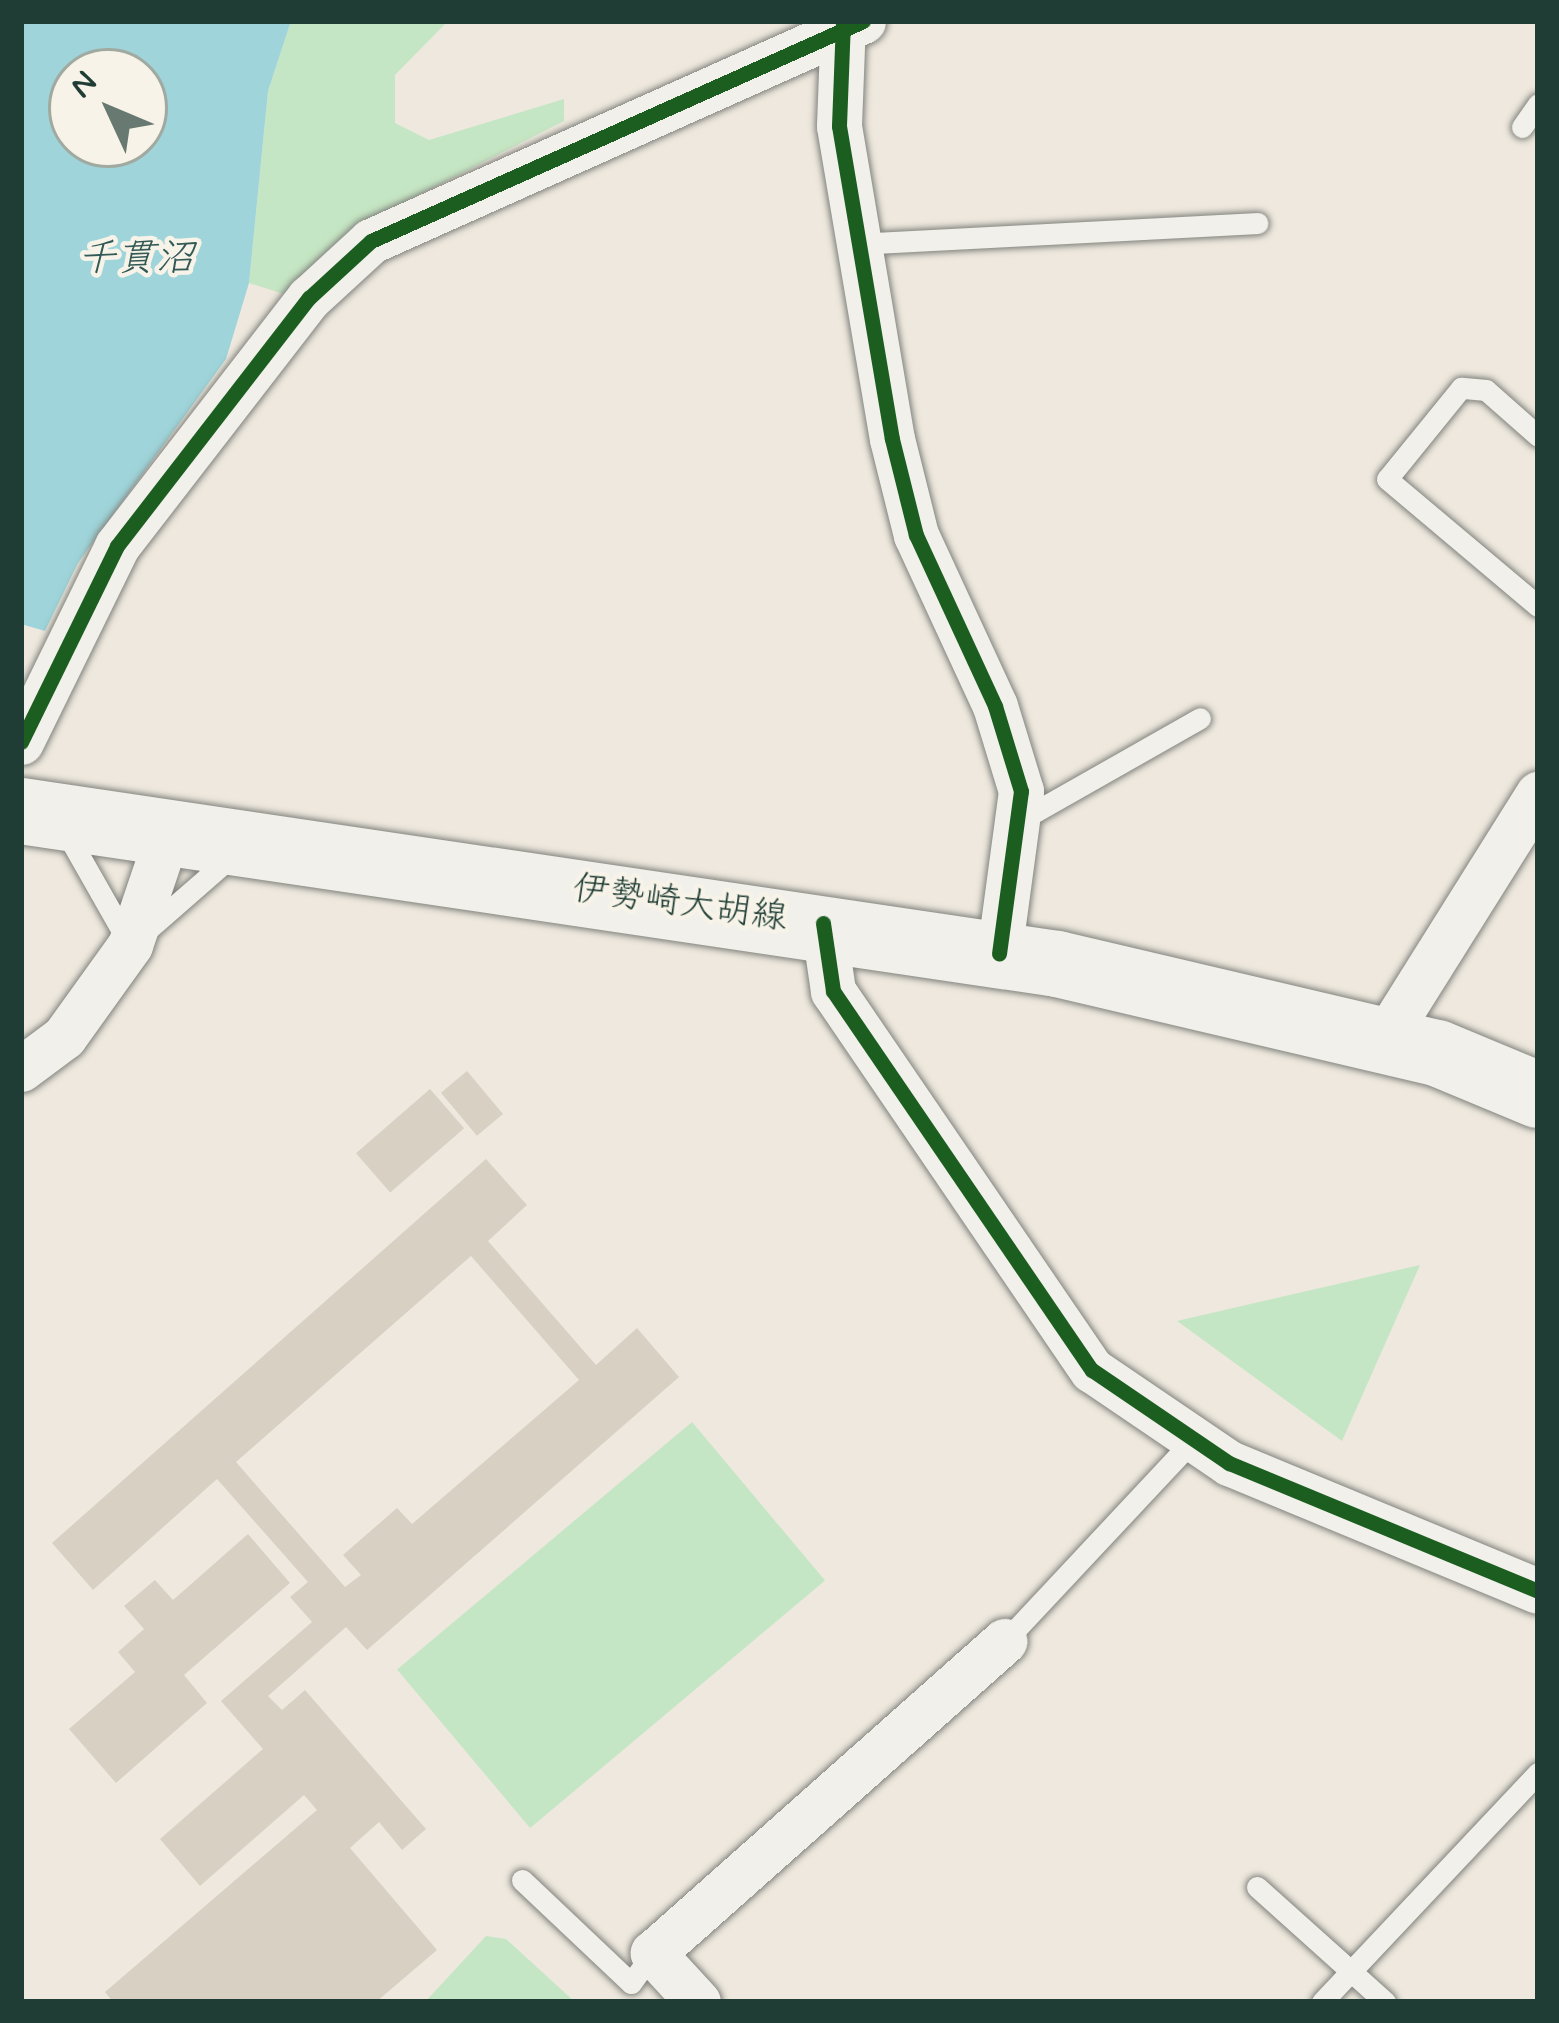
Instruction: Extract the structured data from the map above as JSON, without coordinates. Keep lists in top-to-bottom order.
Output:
{
  "streets": {
    "main road": ["伊勢崎大胡線"]
  },
  "water": ["千貫沼"],
  "north": "top left"
}
